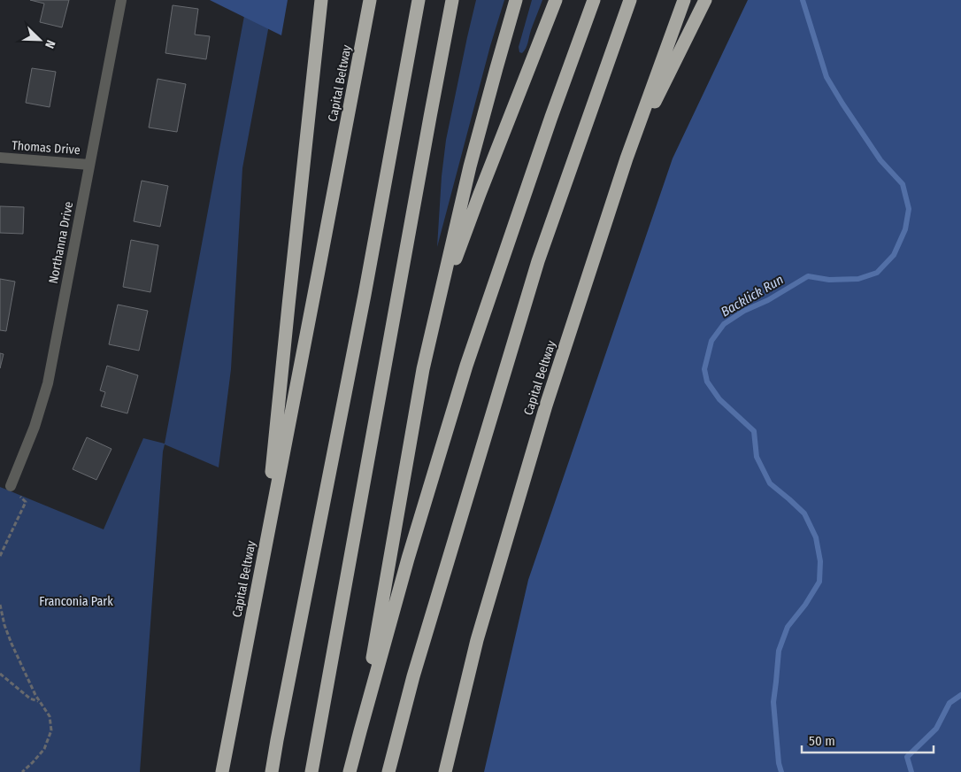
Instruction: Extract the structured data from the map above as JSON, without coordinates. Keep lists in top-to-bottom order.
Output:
{
  "streets": {
    "highway": ["Capital Beltway"],
    "street": ["Thomas Drive", "Northanna Drive"]
  },
  "crossings": [
    ["Thomas Drive", "Northanna Drive"]
  ],
  "water": ["Backlick Run"],
  "parks": ["Franconia Park"],
  "scale_bar": "50 m",
  "north": "bottom right"
}
